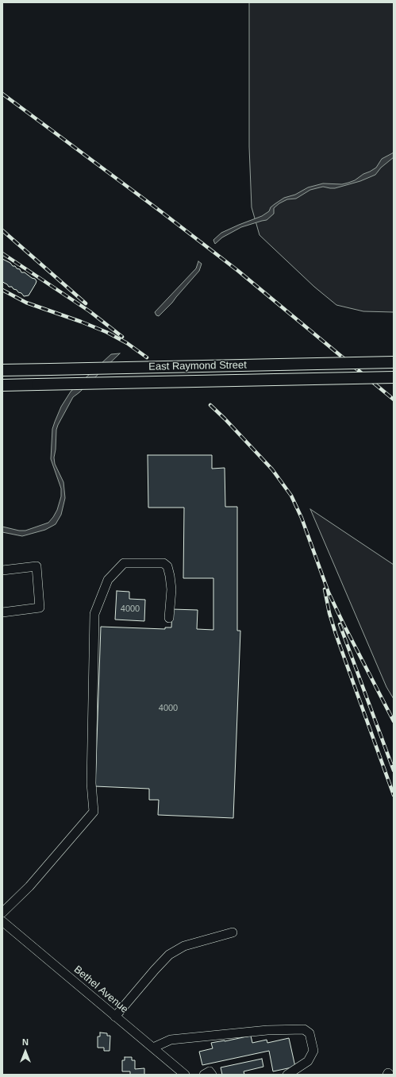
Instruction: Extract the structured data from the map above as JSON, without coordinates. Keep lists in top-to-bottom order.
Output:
{
  "streets": {
    "main road": ["East Raymond Street"],
    "street": ["Bethel Avenue"]
  },
  "house_numbers": ["4000", "4000"],
  "north": "top"
}
